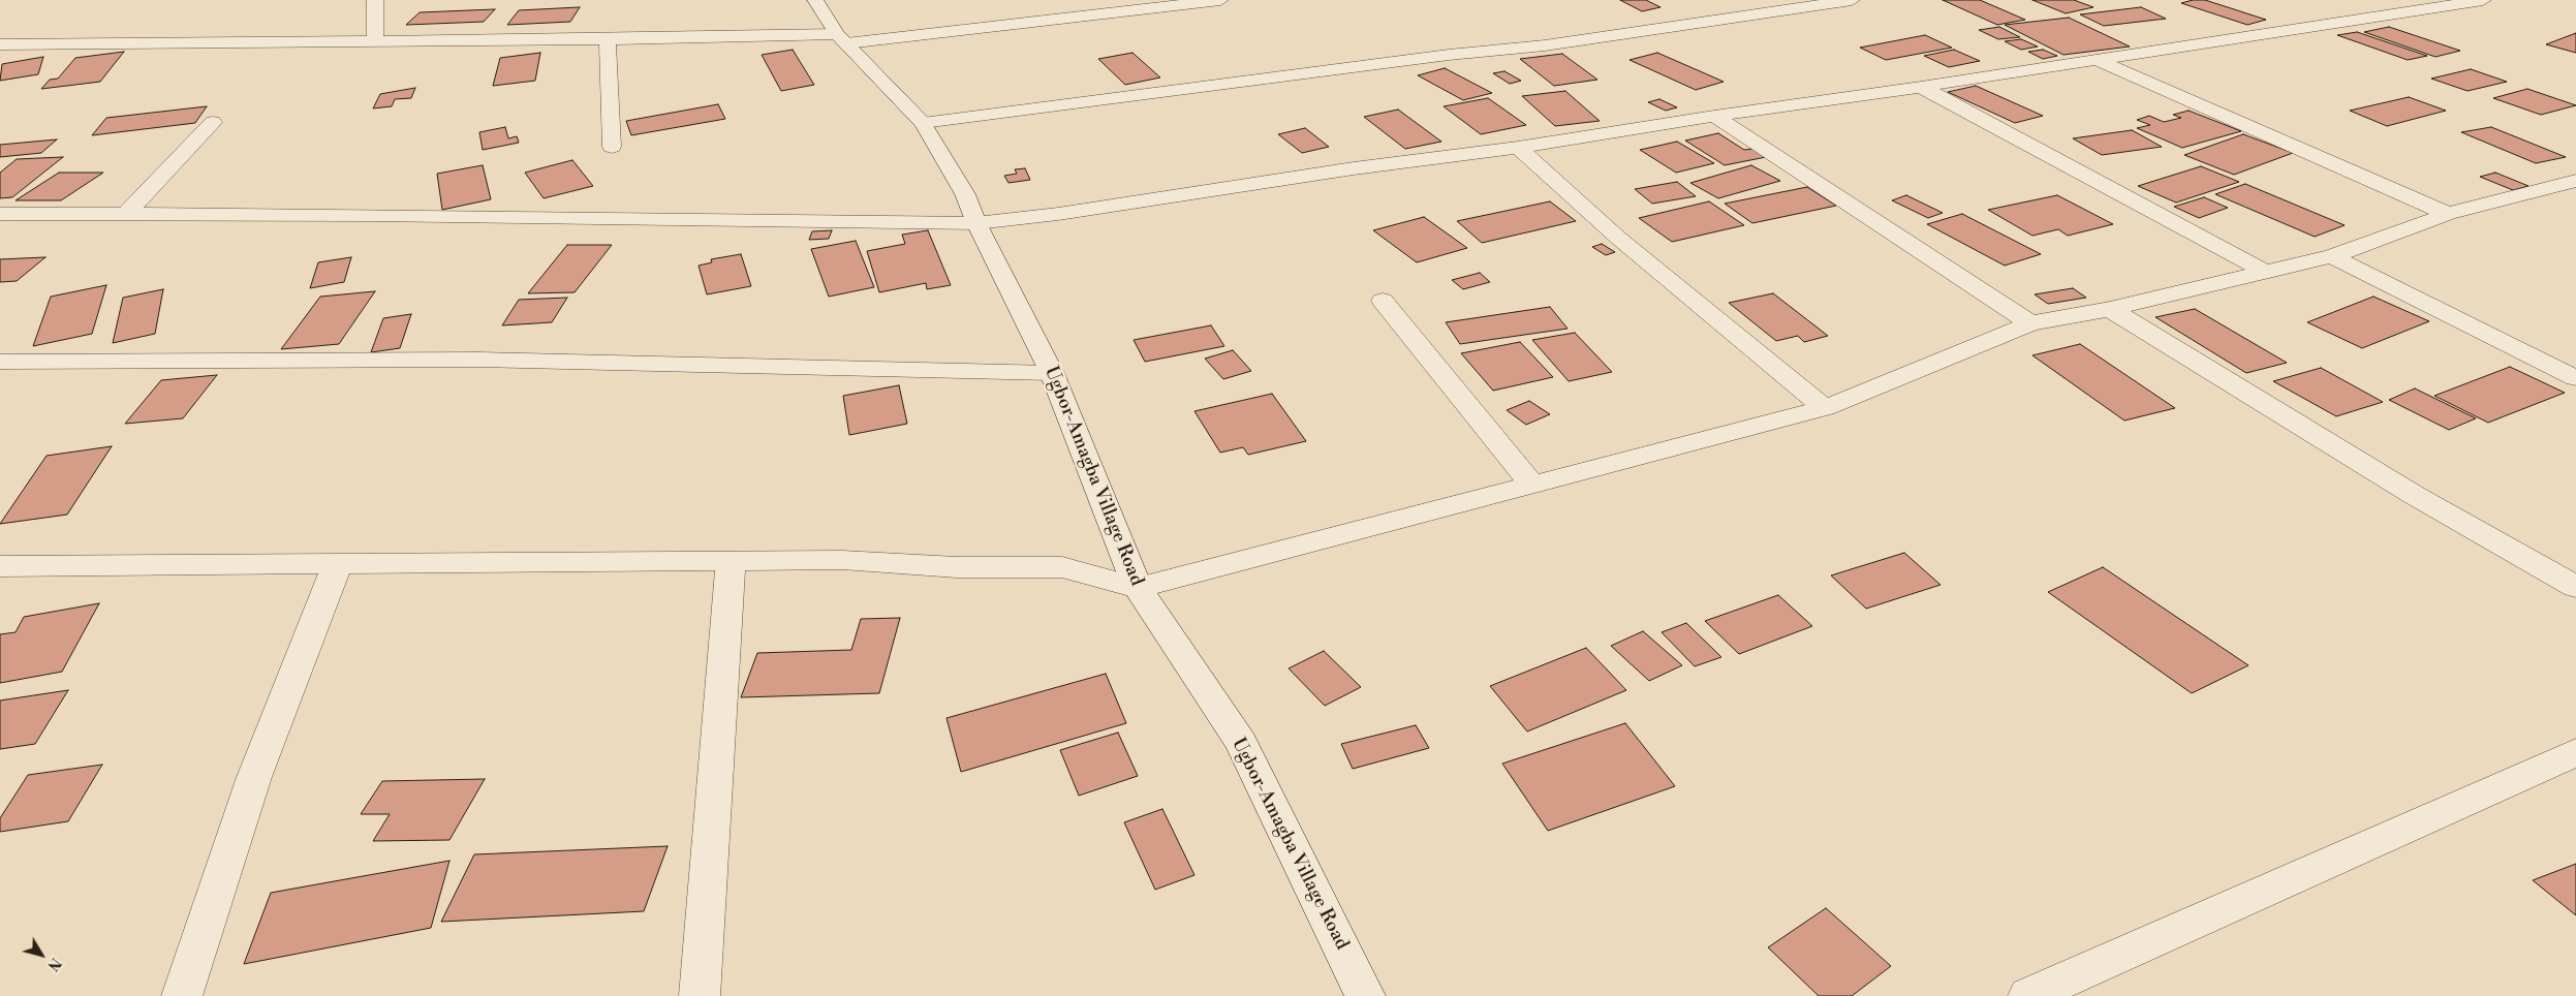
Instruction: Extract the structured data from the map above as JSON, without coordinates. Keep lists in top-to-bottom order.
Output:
{
  "streets": {
    "street": ["Ugbor-Amagba Village Road"]
  },
  "north": "bottom right"
}
